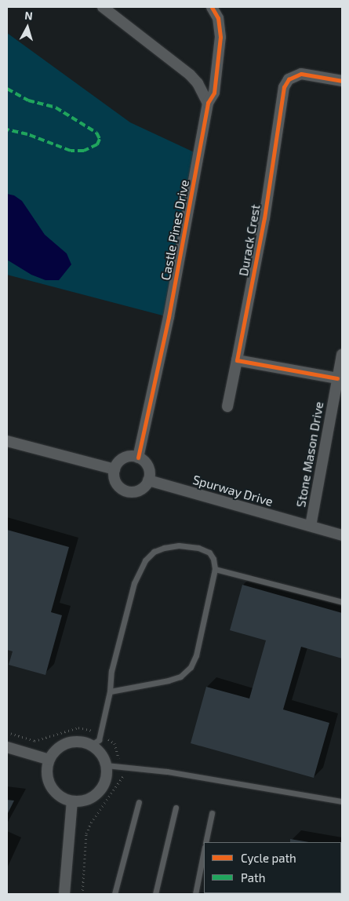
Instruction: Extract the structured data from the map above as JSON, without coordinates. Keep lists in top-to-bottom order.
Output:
{
  "streets": {
    "street": [
      "Castle Pines Drive",
      "Durack Crest",
      "Stone Mason Drive",
      "Spurway Drive"
    ]
  },
  "crossings": [
    ["Castle Pines Drive", "Spurway Drive"],
    ["Stone Mason Drive", "Spurway Drive"]
  ],
  "legend": ["Cycle path", "Path"],
  "north": "top"
}
